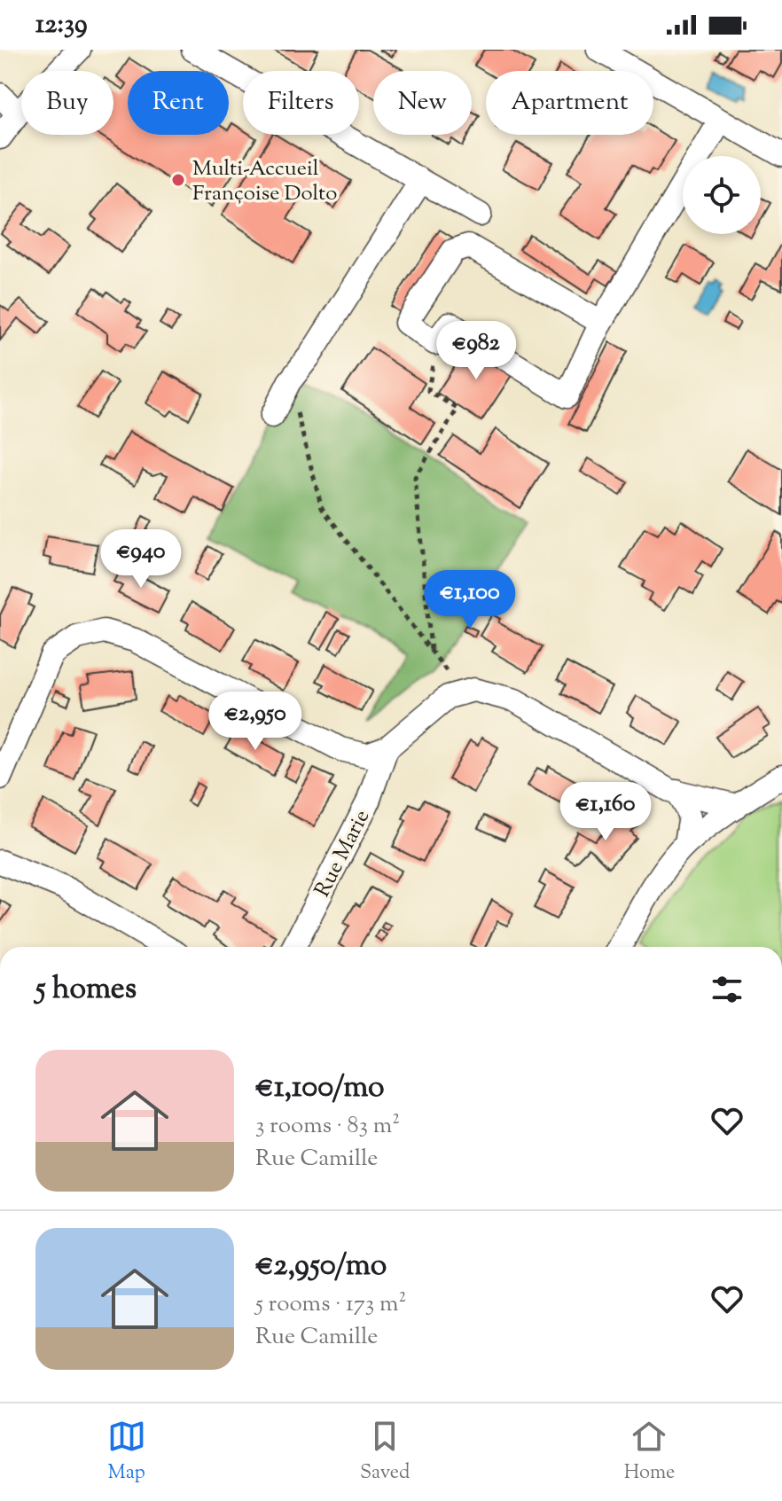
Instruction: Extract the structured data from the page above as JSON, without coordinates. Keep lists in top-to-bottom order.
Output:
{
  "streets": {
    "street": ["Rue Marie"]
  },
  "places": ["Multi-Accueil Françoise Dolto"],
  "page": {
    "status": "12:39",
    "chip": [
      "Buy",
      "Rent",
      "Filters",
      "New",
      "Apartment"
    ],
    "price": [
      "€982",
      "€940",
      "€1,100",
      "€2,950",
      "€1,160"
    ],
    "heading": "5 homes",
    "list": [
      {
        "name": "€1,100/mo",
        "note": "3 rooms · 83 m² · Rue Camille"
      },
      {
        "name": "€2,950/mo",
        "note": "5 rooms · 173 m² · Rue Camille"
      }
    ],
    "tabs": ["Map", "Saved", "Home"]
  }
}
